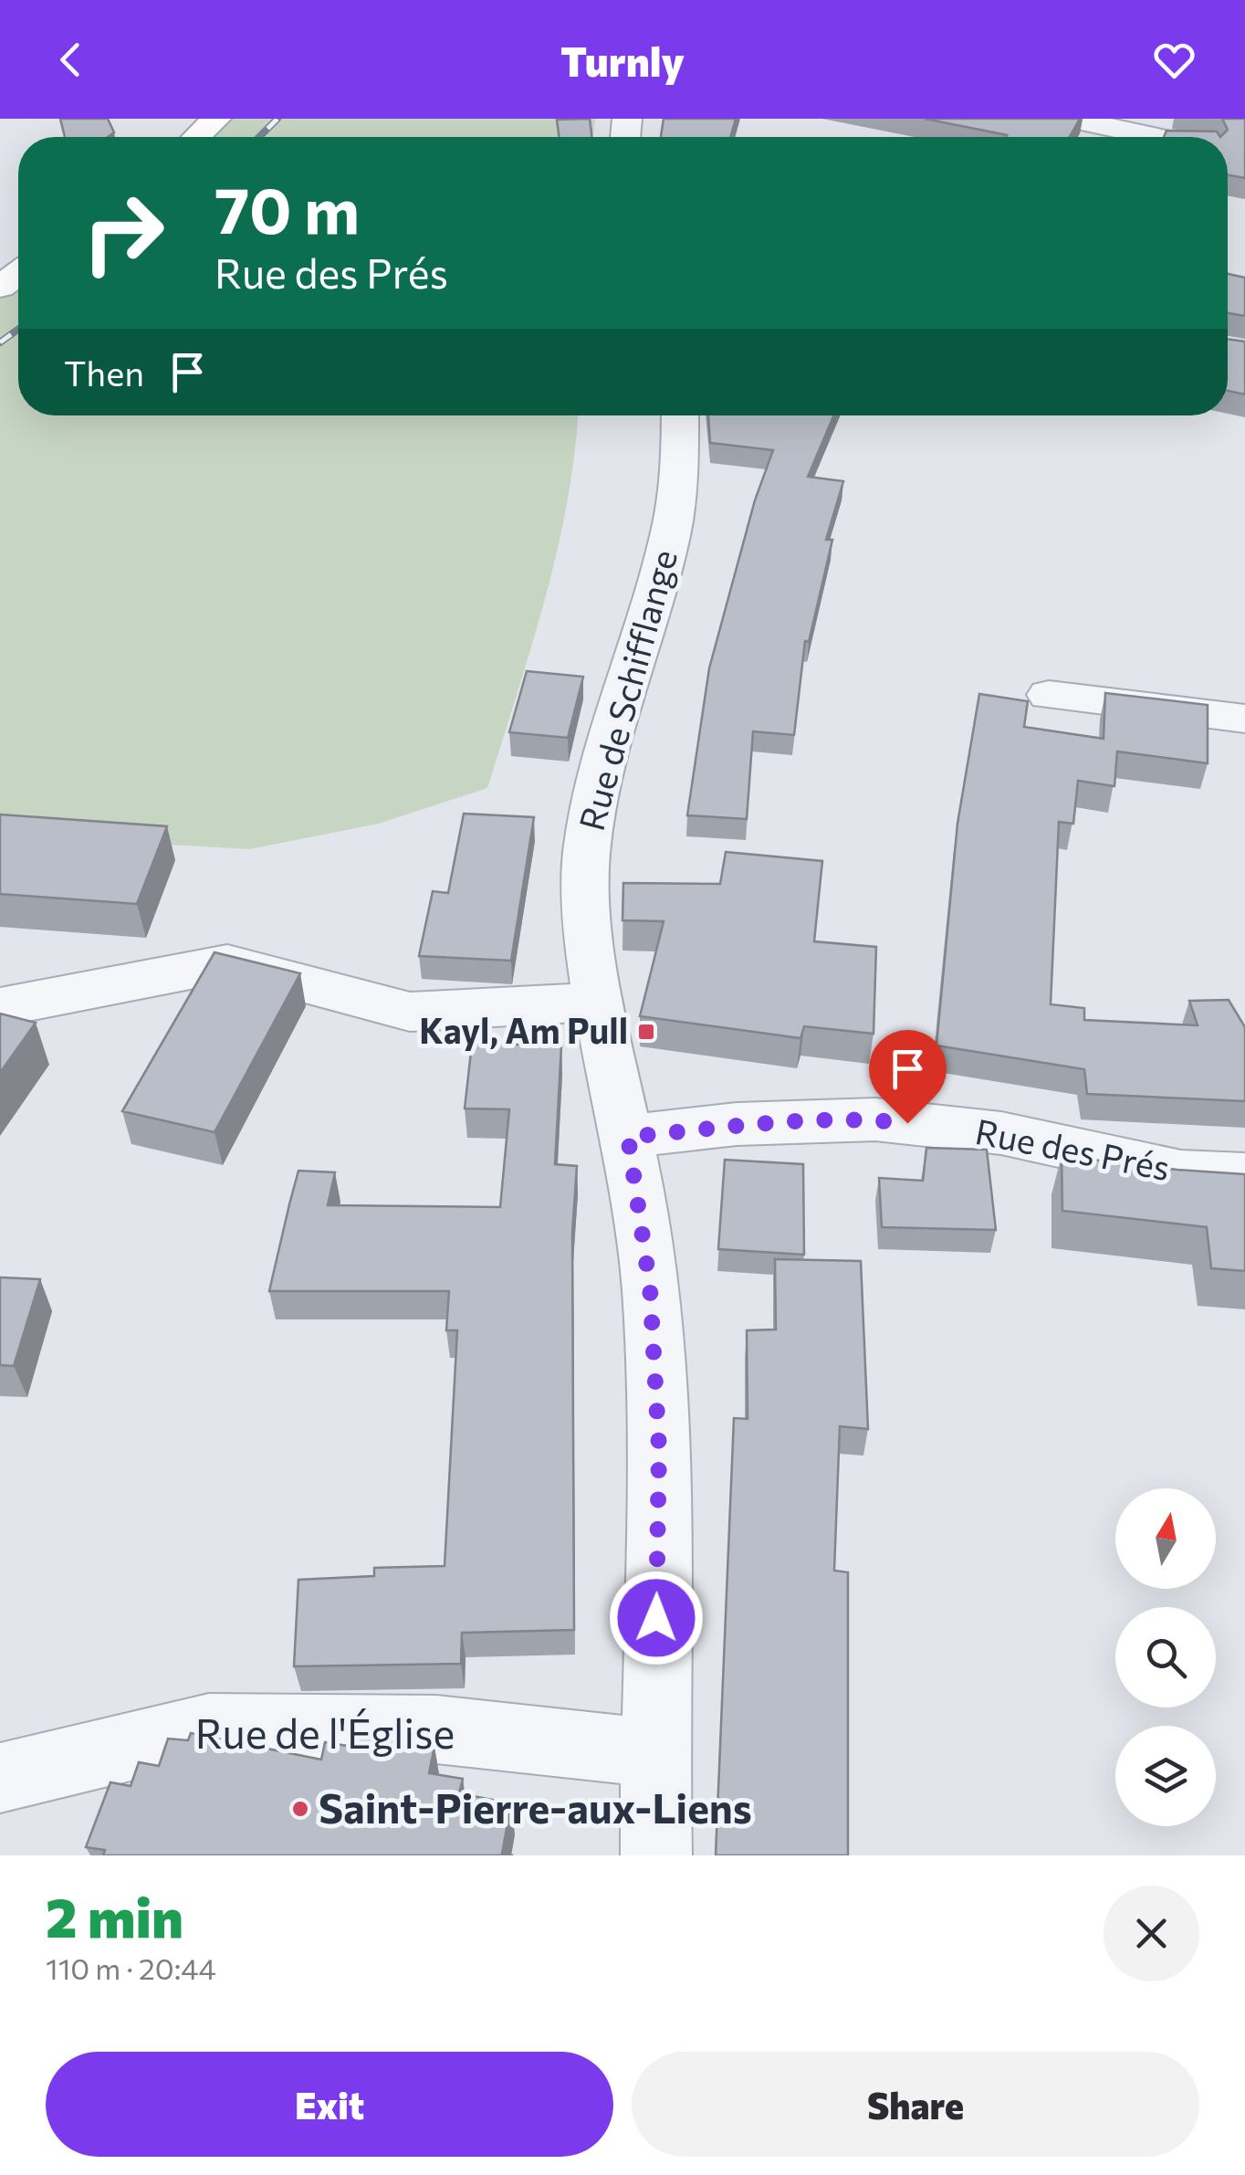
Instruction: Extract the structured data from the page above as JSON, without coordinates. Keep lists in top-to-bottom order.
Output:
{
  "streets": {
    "street": ["Rue de Schifflange", "Rue des Prés", "Rue de l'Église"]
  },
  "crossings": [
    ["Rue de Schifflange", "Rue des Prés"],
    ["Rue de Schifflange", "Rue de l'Église"]
  ],
  "places": {
    "transit": ["Kayl, Am Pull"],
    "other": ["Saint-Pierre-aux-Liens"]
  },
  "north": "top",
  "page": {
    "header": "Turnly",
    "turn": ["70 m", "Rue des Prés"],
    "then": "Then",
    "heading": ["2 min", "110 m · 20:44"],
    "buttons": ["Exit", "Share"]
  }
}
